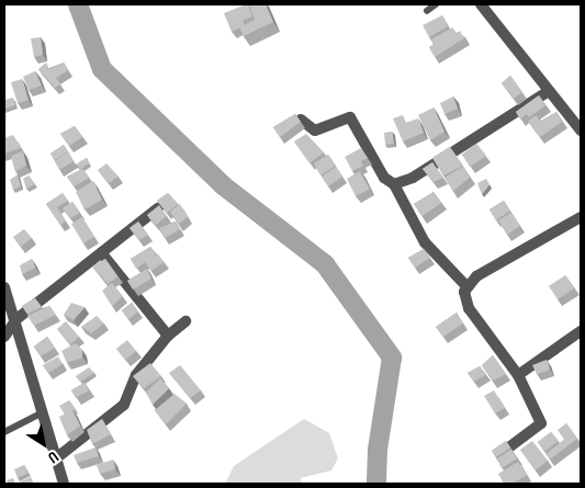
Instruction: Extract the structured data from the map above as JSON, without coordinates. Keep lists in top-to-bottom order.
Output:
{
  "north": "bottom right"
}
